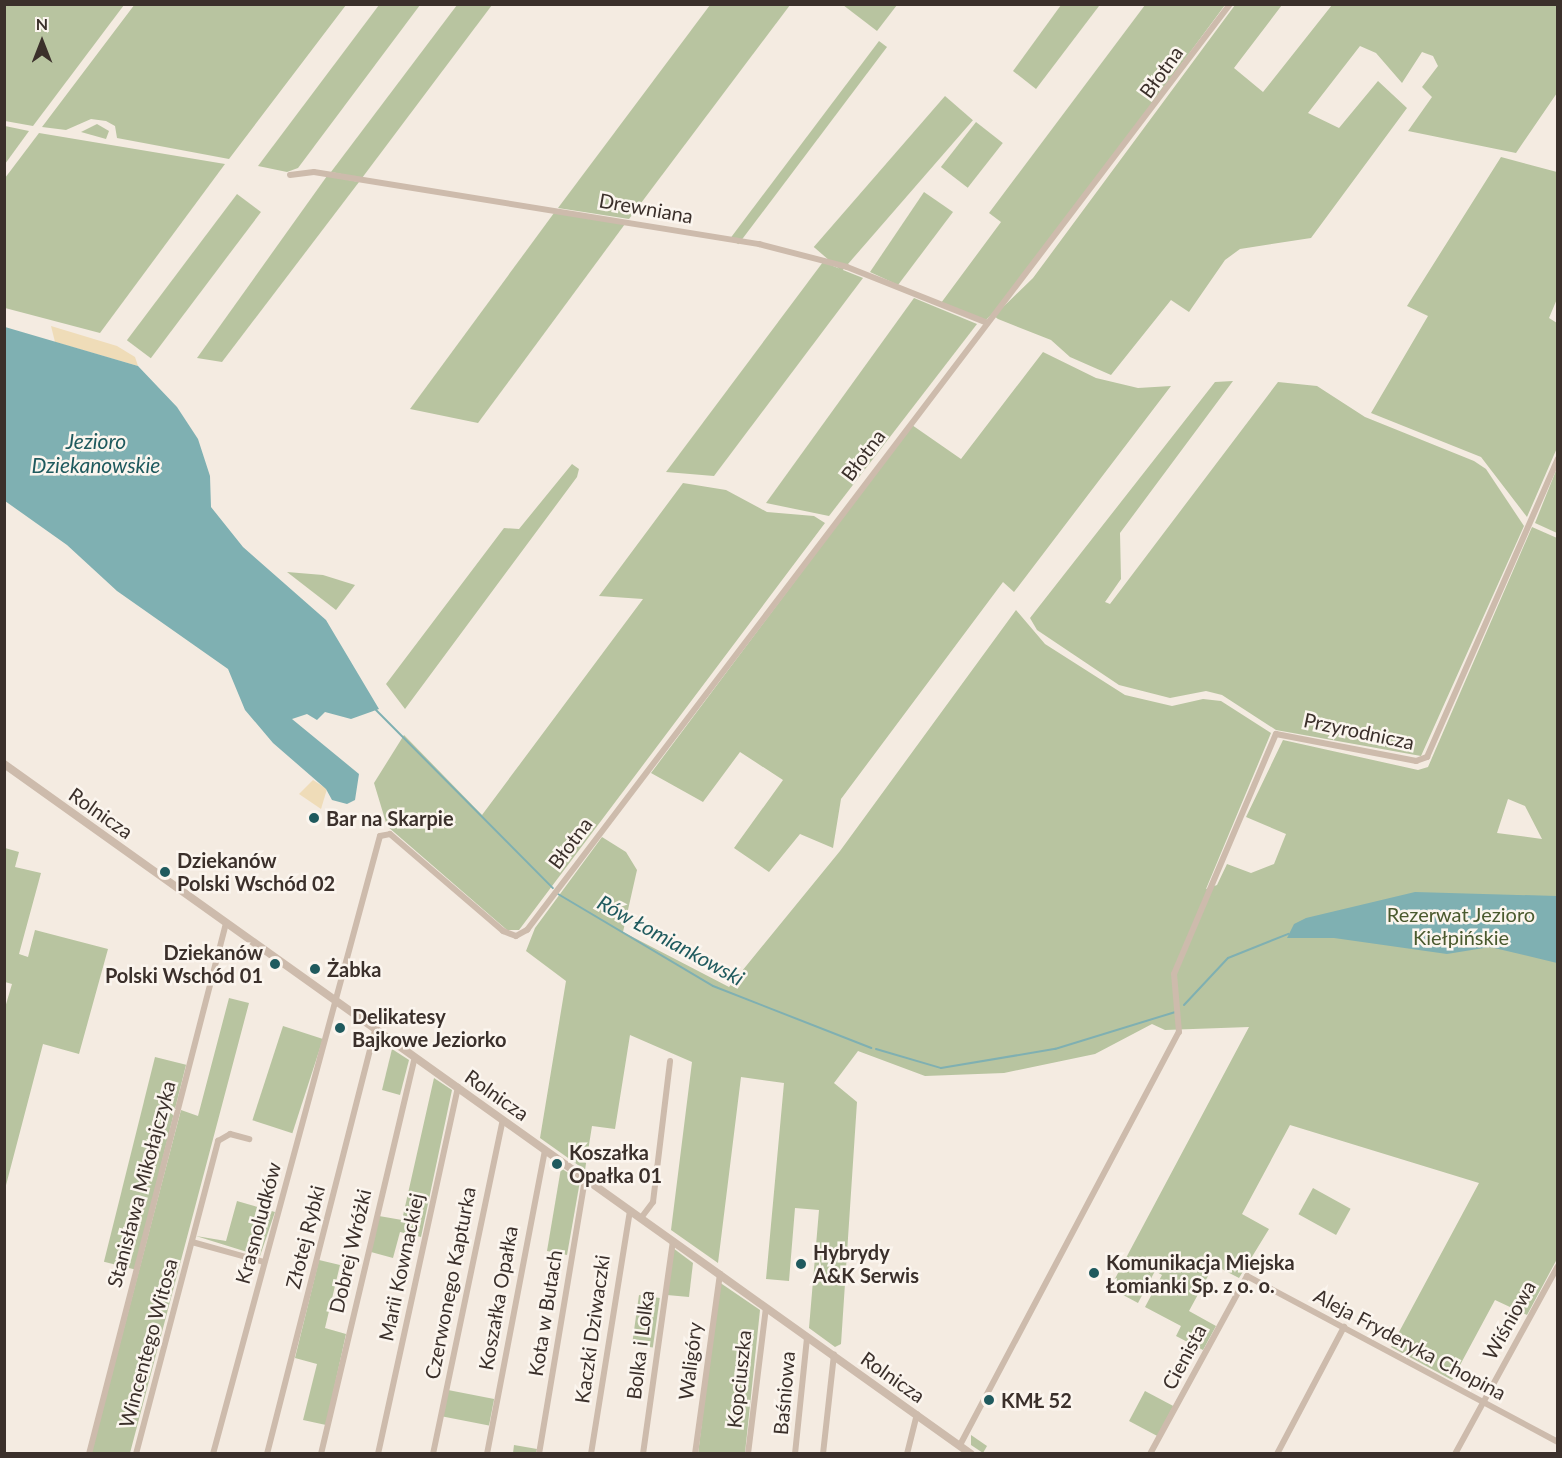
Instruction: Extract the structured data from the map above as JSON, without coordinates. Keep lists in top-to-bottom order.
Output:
{
  "streets": {
    "street": [
      "Błotna",
      "Drewniana",
      "Przyrodnicza",
      "Rolnicza",
      "Stanisława Mikołajczyka",
      "Krasnoludków",
      "Złotej Rybki",
      "Dobrej Wróżki",
      "Marii Kownackiej",
      "Czerwonego Kapturka",
      "Koszałka Opałka",
      "Kota w Butach",
      "Wiśniowa",
      "Kaczki Dziwaczki",
      "Wincentego Witosa",
      "Aleja Fryderyka Chopina",
      "Bolka i Lolka",
      "Cienista",
      "Waligóry",
      "Kopciuszka",
      "Baśniowa"
    ]
  },
  "crossings": [
    ["Błotna", "Drewniana"],
    ["Błotna", "Krasnoludków"],
    ["Przyrodnicza", "Rolnicza"],
    ["Rolnicza", "Stanisława Mikołajczyka"],
    ["Rolnicza", "Krasnoludków"],
    ["Rolnicza", "Złotej Rybki"],
    ["Rolnicza", "Dobrej Wróżki"],
    ["Rolnicza", "Marii Kownackiej"],
    ["Rolnicza", "Czerwonego Kapturka"],
    ["Rolnicza", "Koszałka Opałka"],
    ["Rolnicza", "Kota w Butach"],
    ["Rolnicza", "Kaczki Dziwaczki"],
    ["Rolnicza", "Bolka i Lolka"],
    ["Rolnicza", "Waligóry"],
    ["Rolnicza", "Kopciuszka"],
    ["Rolnicza", "Baśniowa"],
    ["Krasnoludków", "Wincentego Witosa"],
    ["Wiśniowa", "Aleja Fryderyka Chopina"],
    ["Aleja Fryderyka Chopina", "Cienista"]
  ],
  "water": ["Jezioro Dziekanowskie", "Rów Łomiankowski"],
  "parks": ["Rezerwat Jezioro Kiełpińskie"],
  "places": [
    "Bar na Skarpie",
    "Dziekanów Polski Wschód 02",
    "Dziekanów Polski Wschód 01",
    "Żabka",
    "Delikatesy Bajkowe Jeziorko",
    "Koszałka Opałka 01",
    "Hybrydy A&K Serwis",
    "Komunikacja Miejska Łomianki Sp. z o. o.",
    "KMŁ 52"
  ],
  "north": "top"
}
